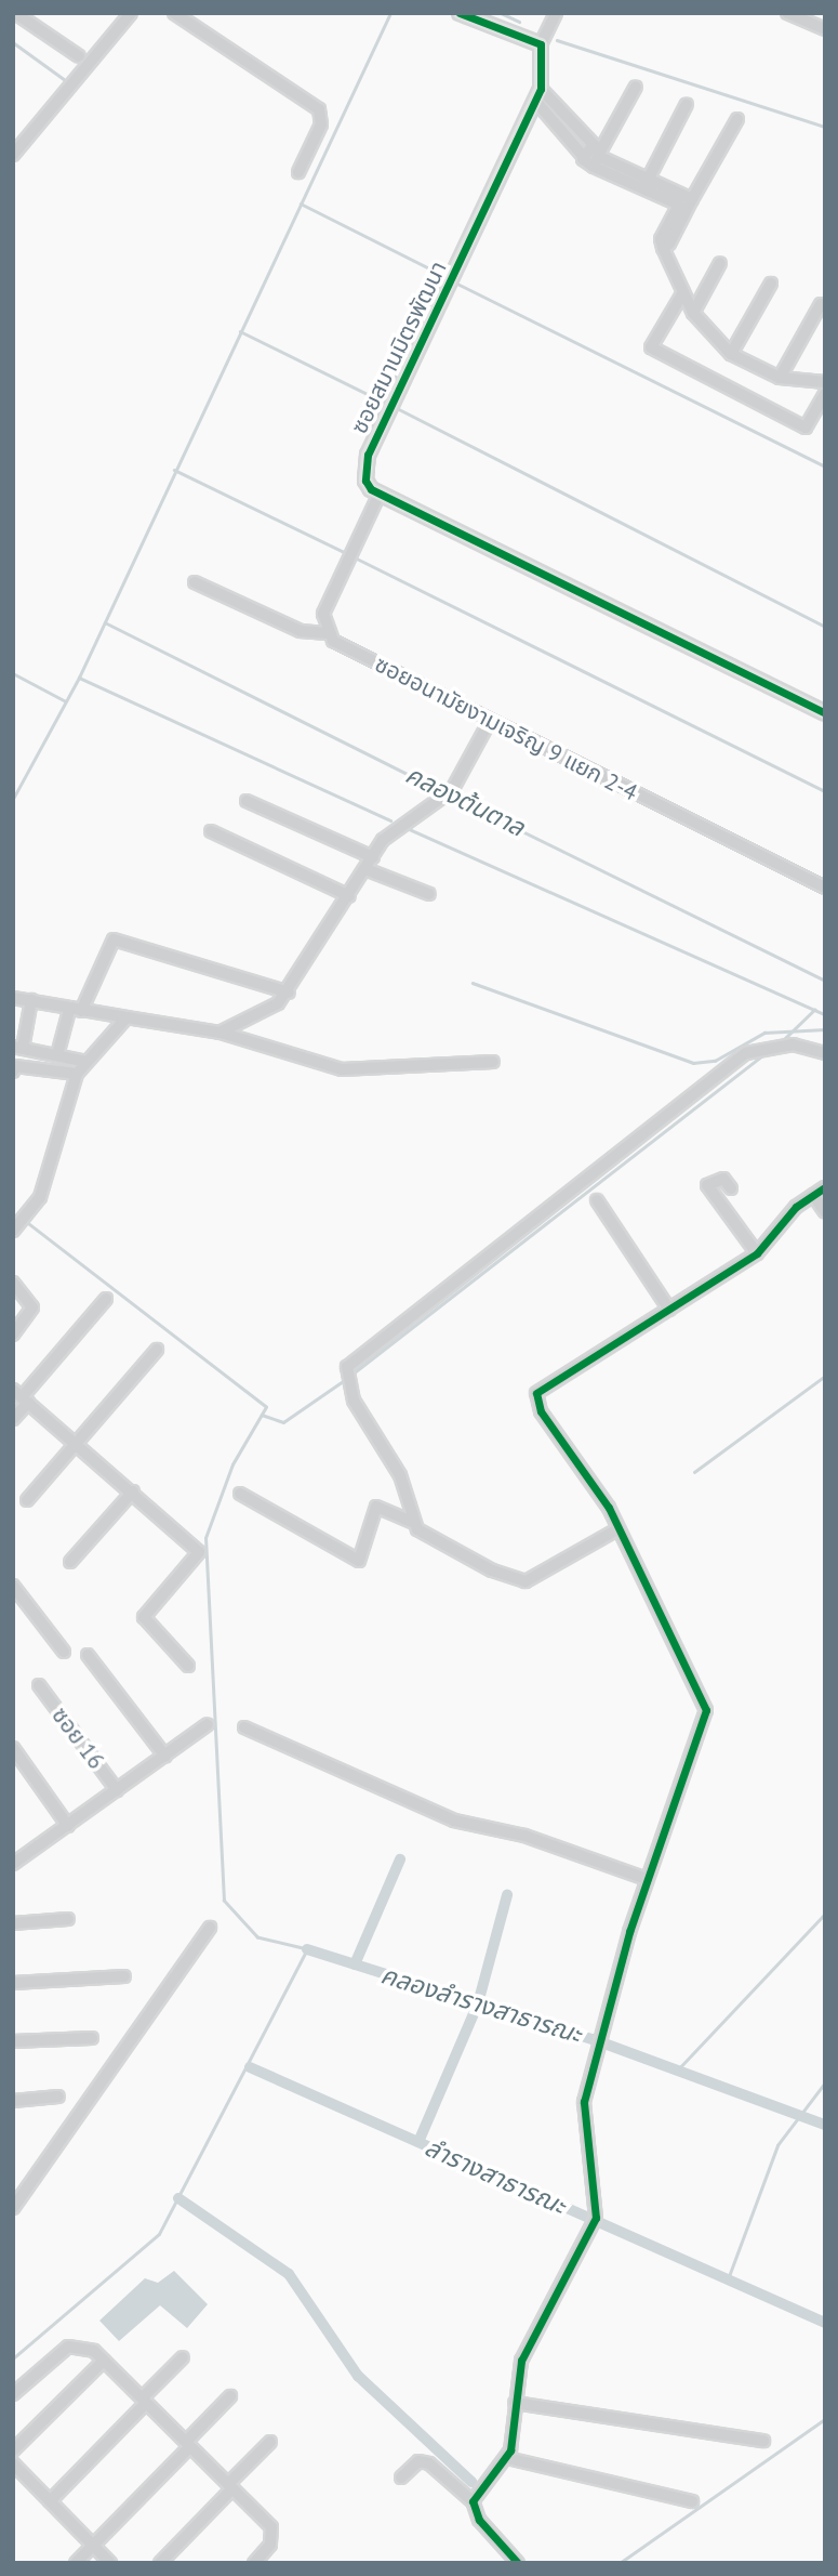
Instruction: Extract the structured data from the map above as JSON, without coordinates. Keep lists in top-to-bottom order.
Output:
{
  "streets": {
    "street": ["ซอยสมานมิตรพัฒนา", "ซอยอนามัยงามเจริญ 9 แยก 2-4", "ซอย 16"]
  },
  "water": ["คลองต้นตาล", "คลองลำรางสาธารณะ", "ลำรางสาธารณะ"]
}
